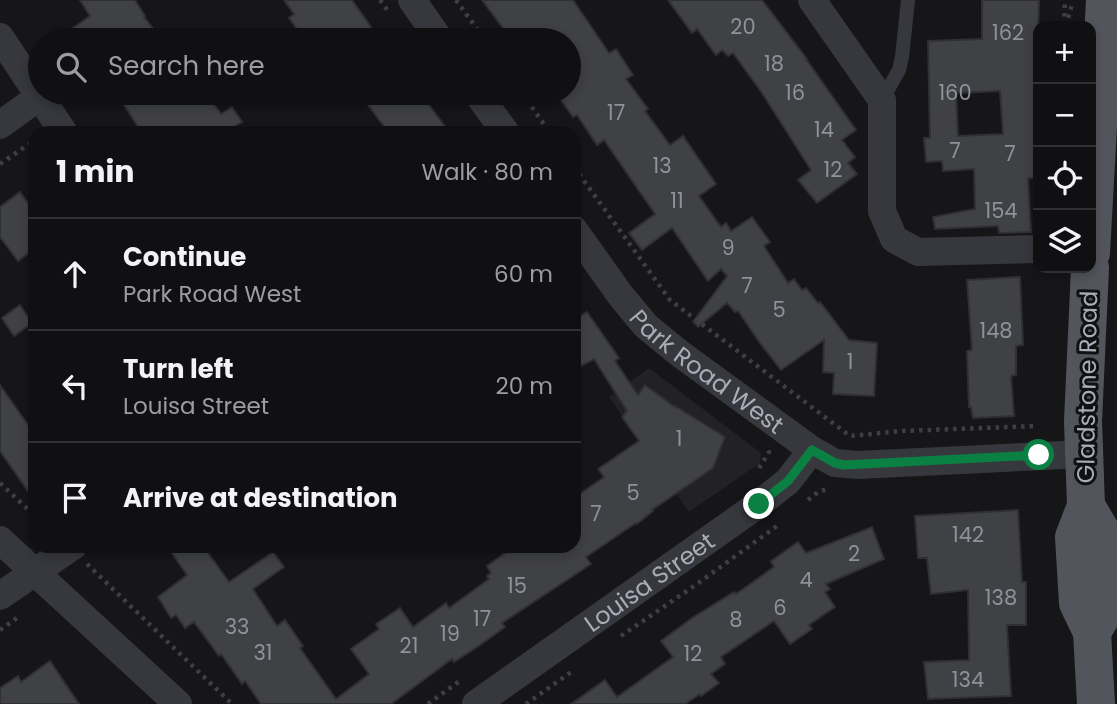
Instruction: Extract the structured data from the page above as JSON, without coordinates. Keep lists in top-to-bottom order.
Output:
{
  "streets": {
    "main road": ["Gladstone Road"],
    "street": ["Park Road West", "Louisa Street"]
  },
  "crossings": [
    ["Park Road West", "Gladstone Road"],
    ["Park Road West", "Louisa Street"]
  ],
  "house_numbers": [
    "20",
    "162",
    "18",
    "16",
    "160",
    "17",
    "14",
    "7",
    "7",
    "13",
    "12",
    "11",
    "154",
    "9",
    "7",
    "5",
    "148",
    "1",
    "1",
    "5",
    "7",
    "142",
    "2",
    "4",
    "15",
    "138",
    "6",
    "17",
    "8",
    "33",
    "19",
    "21",
    "31",
    "12",
    "134"
  ],
  "page": {
    "map_buttons": ["+", "−"],
    "search": "Search here",
    "heading": ["1 min", "Walk · 80 m"],
    "list": [
      ["Continue", "Park Road West", "60 m"],
      ["Turn left", "Louisa Street", "20 m"],
      "Arrive at destination"
    ]
  }
}
